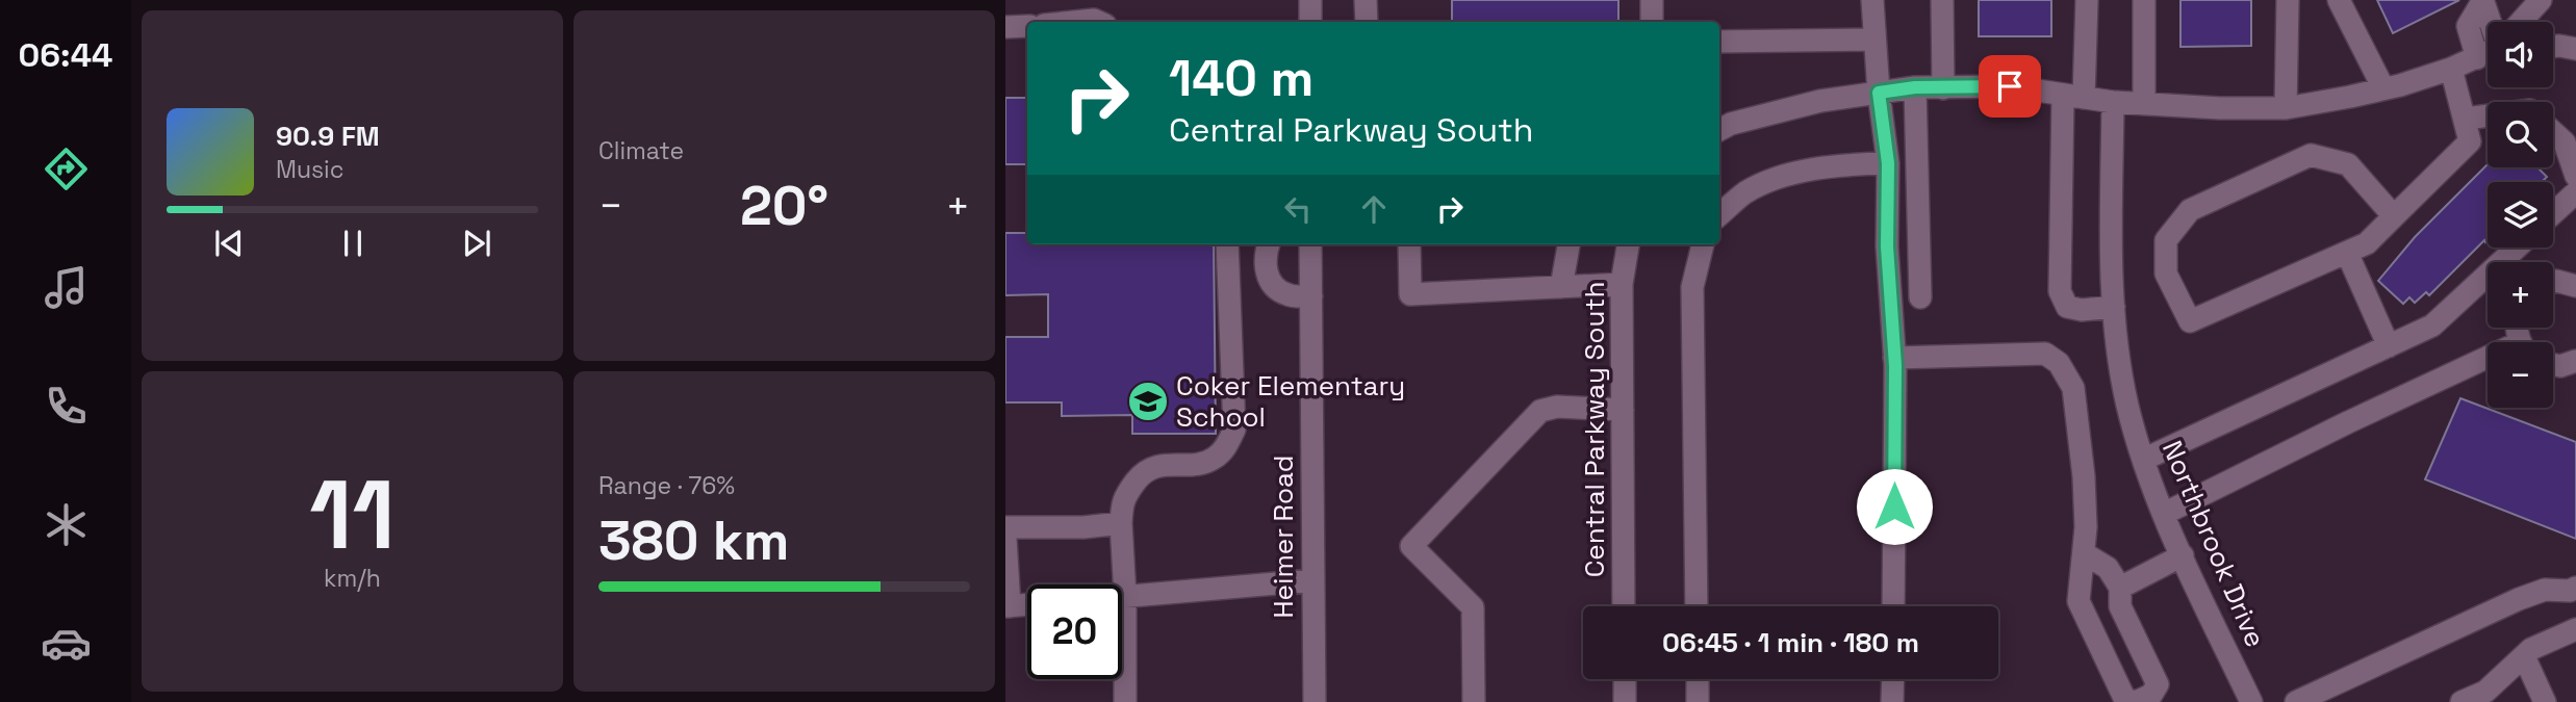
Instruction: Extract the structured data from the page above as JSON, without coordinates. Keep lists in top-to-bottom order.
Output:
{
  "streets": {
    "street": ["Central Parkway South", "Heimer Road", "Northbrook Drive"]
  },
  "places": {
    "school or university": ["Coker Elementary School"]
  },
  "page": {
    "tabs": "06:44",
    "tile": [
      "Climate",
      ["11", "km/h"],
      ["Range · 76%", "380 km"]
    ],
    "map_buttons": ["+", "−"],
    "turn": ["140 m", "Central Parkway South"],
    "song": ["90.9 FM", "Music"],
    "heat": ["−", "20°", "+"],
    "limit": "20",
    "trip": "06:45 · 1 min · 180 m"
  }
}
